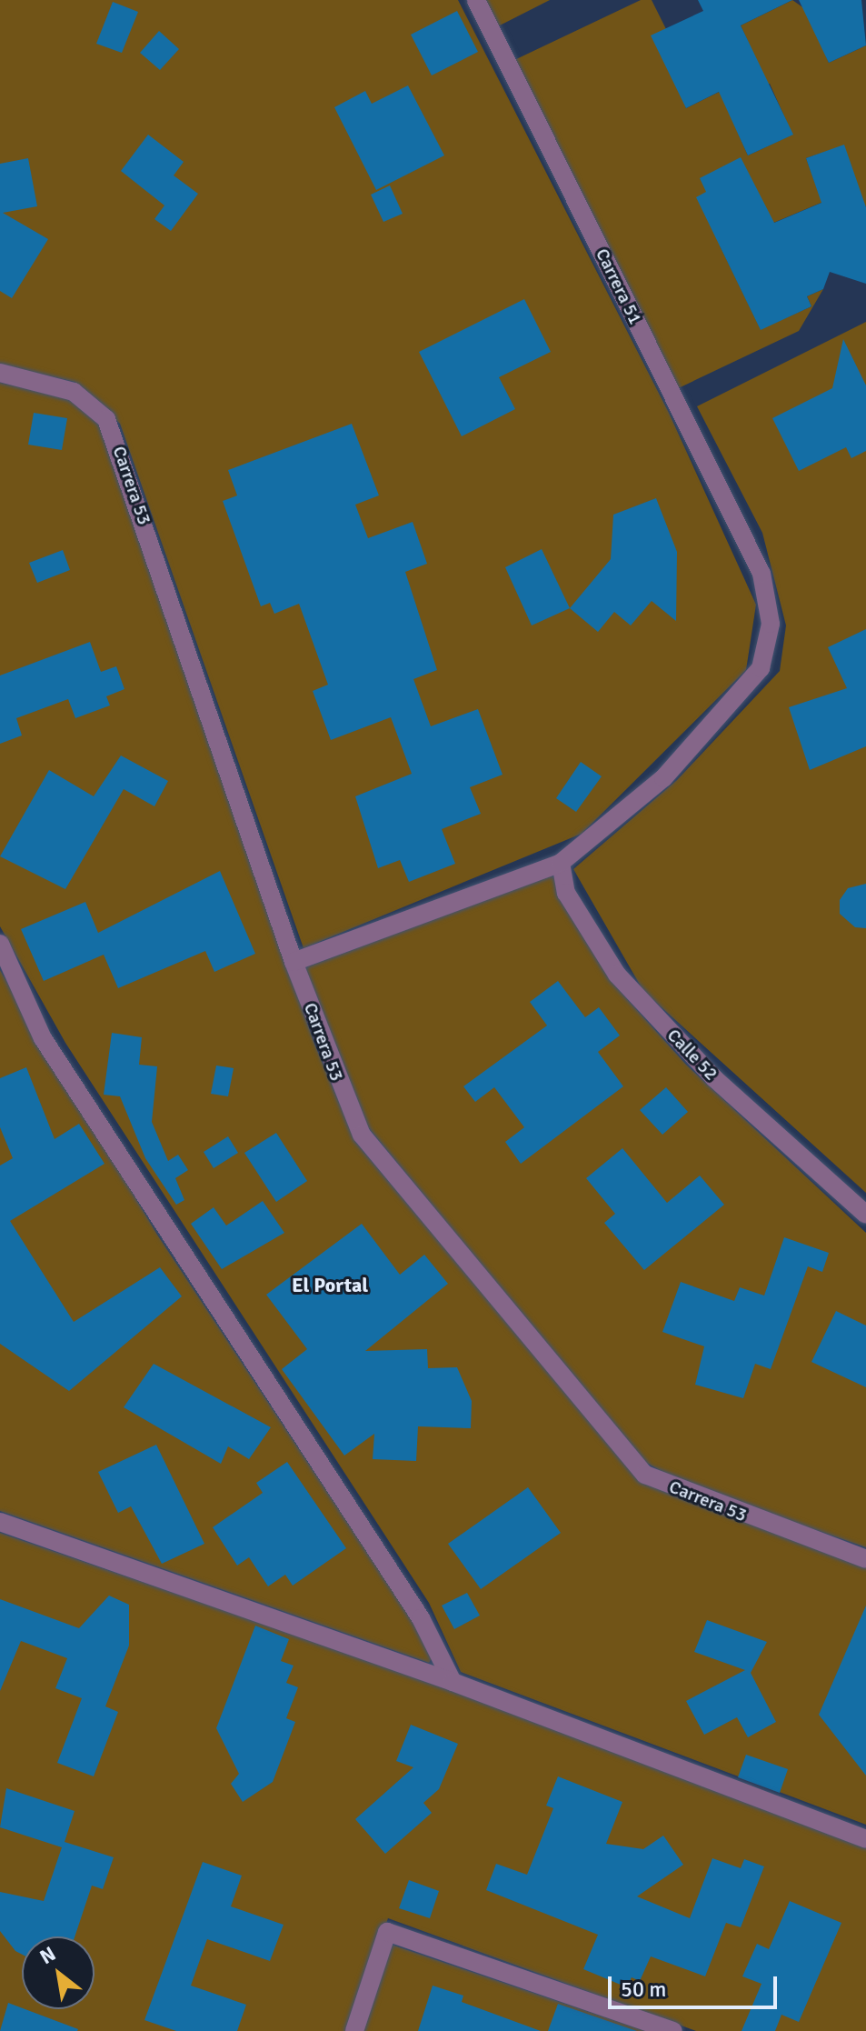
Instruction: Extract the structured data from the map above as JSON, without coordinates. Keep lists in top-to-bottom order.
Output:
{
  "streets": {
    "street": ["Carrera 51", "Carrera 53", "Calle 52"]
  },
  "crossings": [
    ["Carrera 51", "Carrera 53"],
    ["Carrera 51", "Calle 52"]
  ],
  "districts": ["El Portal"],
  "scale_bar": "50 m",
  "north": "top left"
}
